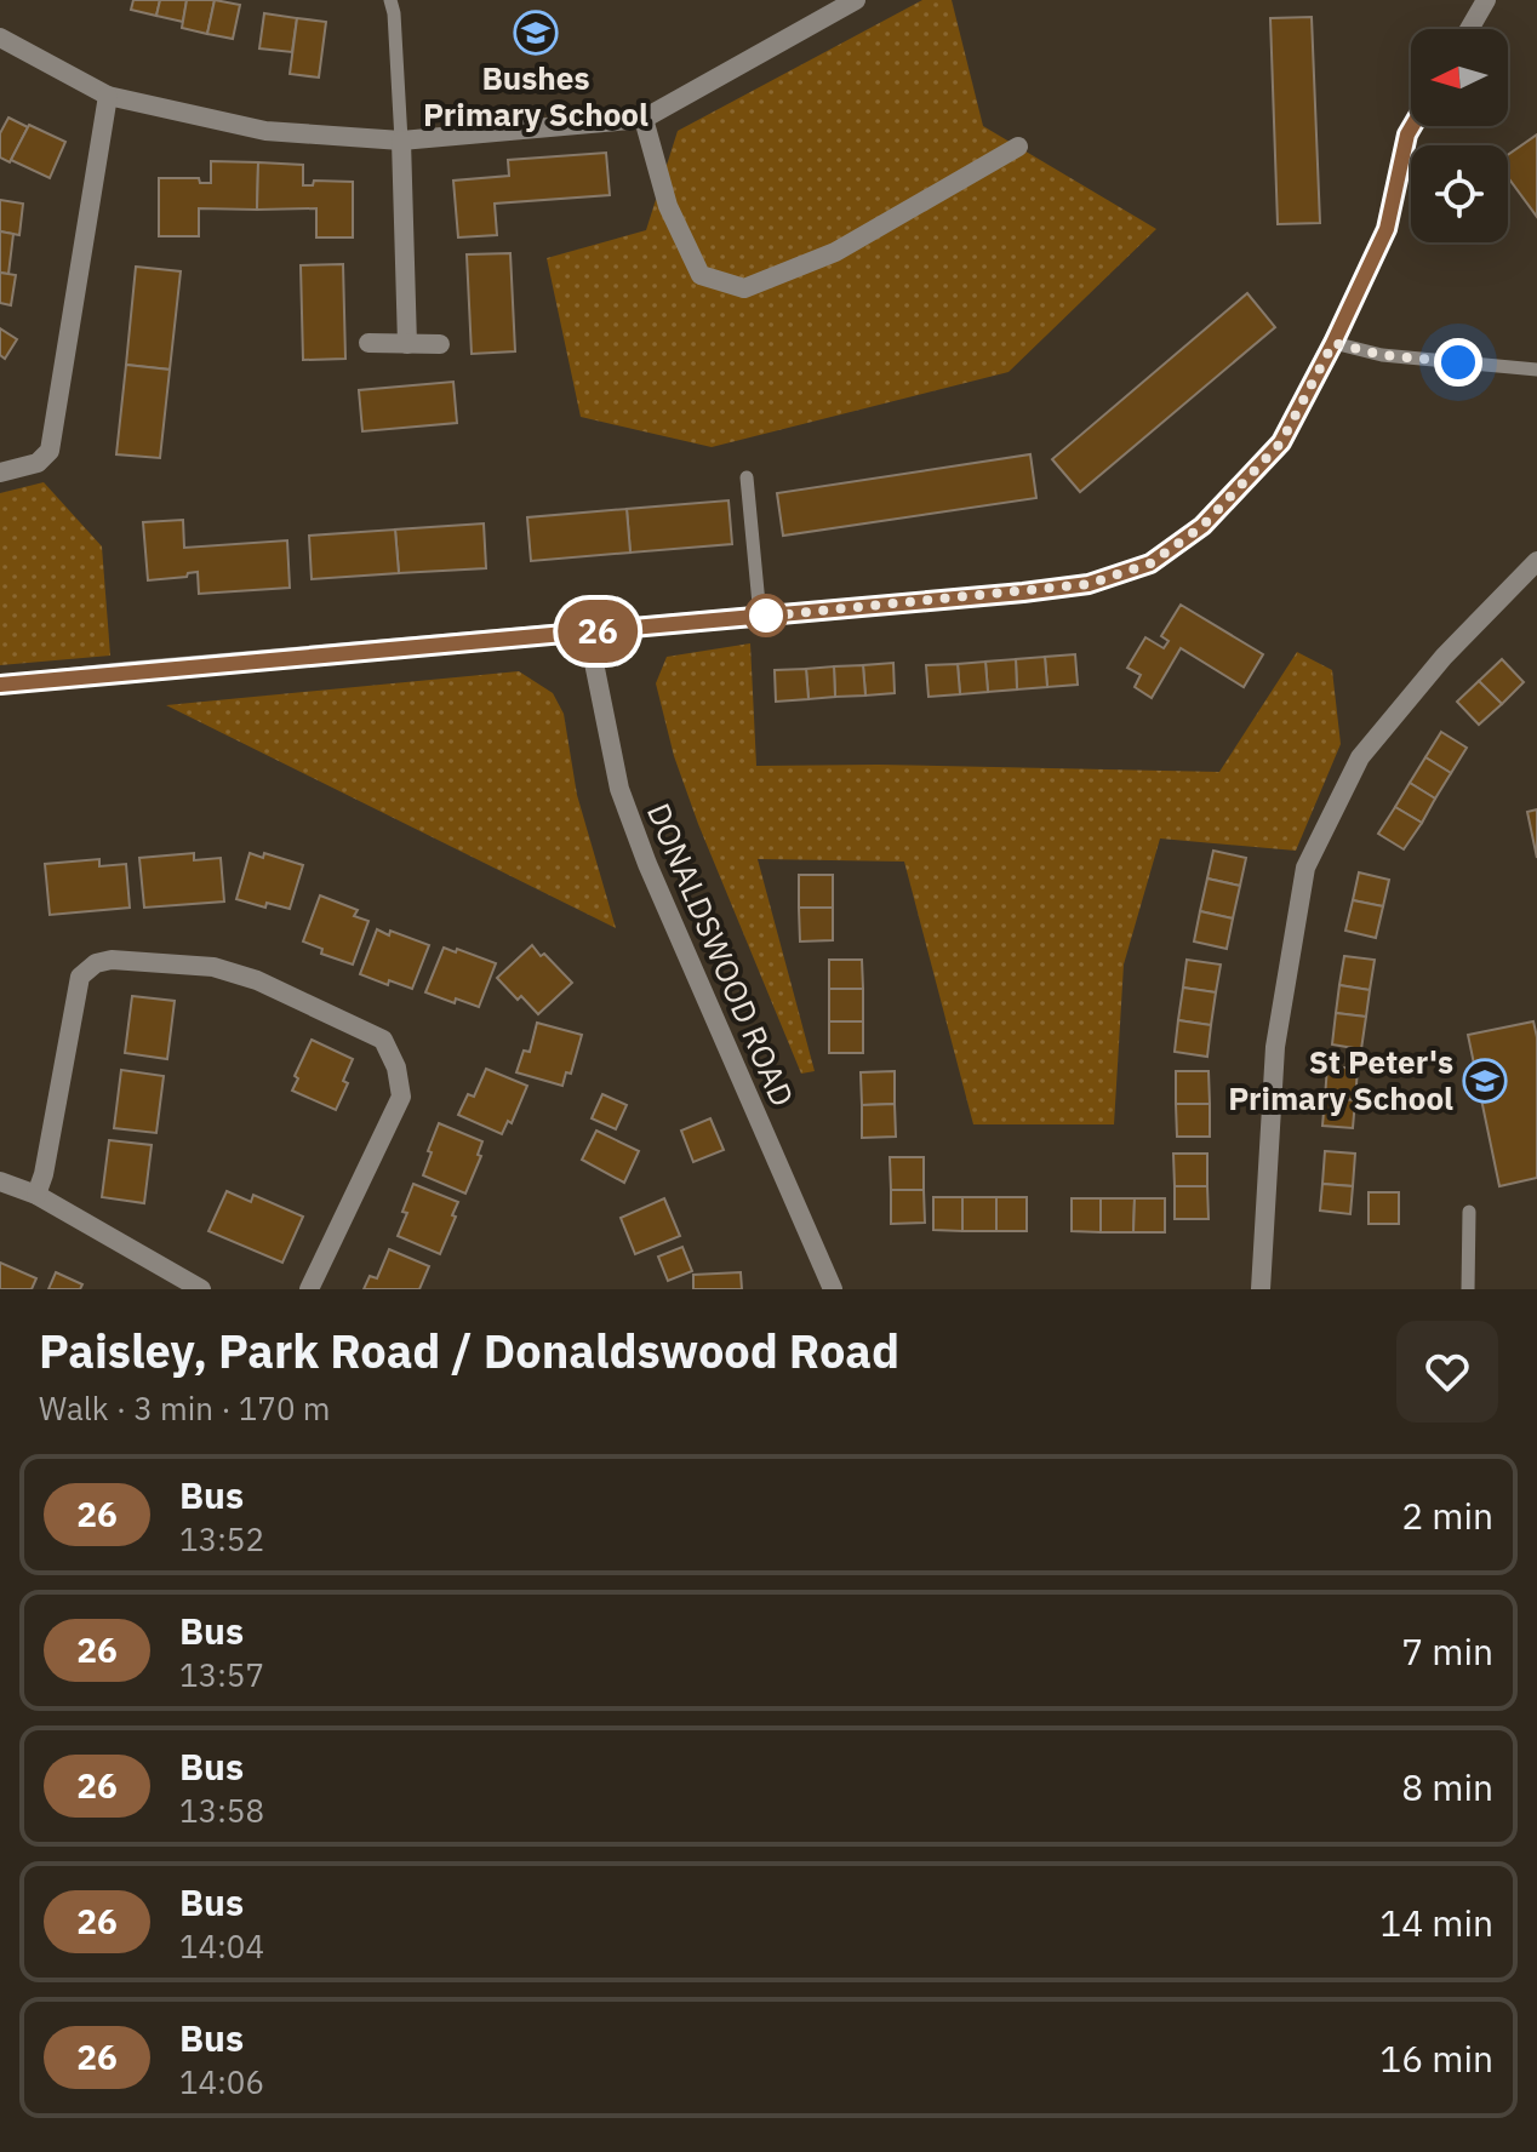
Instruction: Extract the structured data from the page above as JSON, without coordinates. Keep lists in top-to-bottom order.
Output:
{
  "streets": {
    "street": ["DONALDSWOOD ROAD"]
  },
  "places": {
    "school or university": ["Bushes Primary School", "St Peter's Primary School"]
  },
  "lines": ["bus line 26"],
  "north": "left",
  "page": {
    "on_map": "26",
    "heading": ["Paisley, Park Road / Donaldswood Road", "Walk · 3 min · 170 m"],
    "list": [
      {
        "mark": "26",
        "name": "Bus",
        "note": "13:52",
        "value": "2 min"
      },
      {
        "mark": "26",
        "name": "Bus",
        "note": "13:57",
        "value": "7 min"
      },
      {
        "mark": "26",
        "name": "Bus",
        "note": "13:58",
        "value": "8 min"
      },
      {
        "mark": "26",
        "name": "Bus",
        "note": "14:04",
        "value": "14 min"
      },
      {
        "mark": "26",
        "name": "Bus",
        "note": "14:06",
        "value": "16 min"
      }
    ]
  }
}
